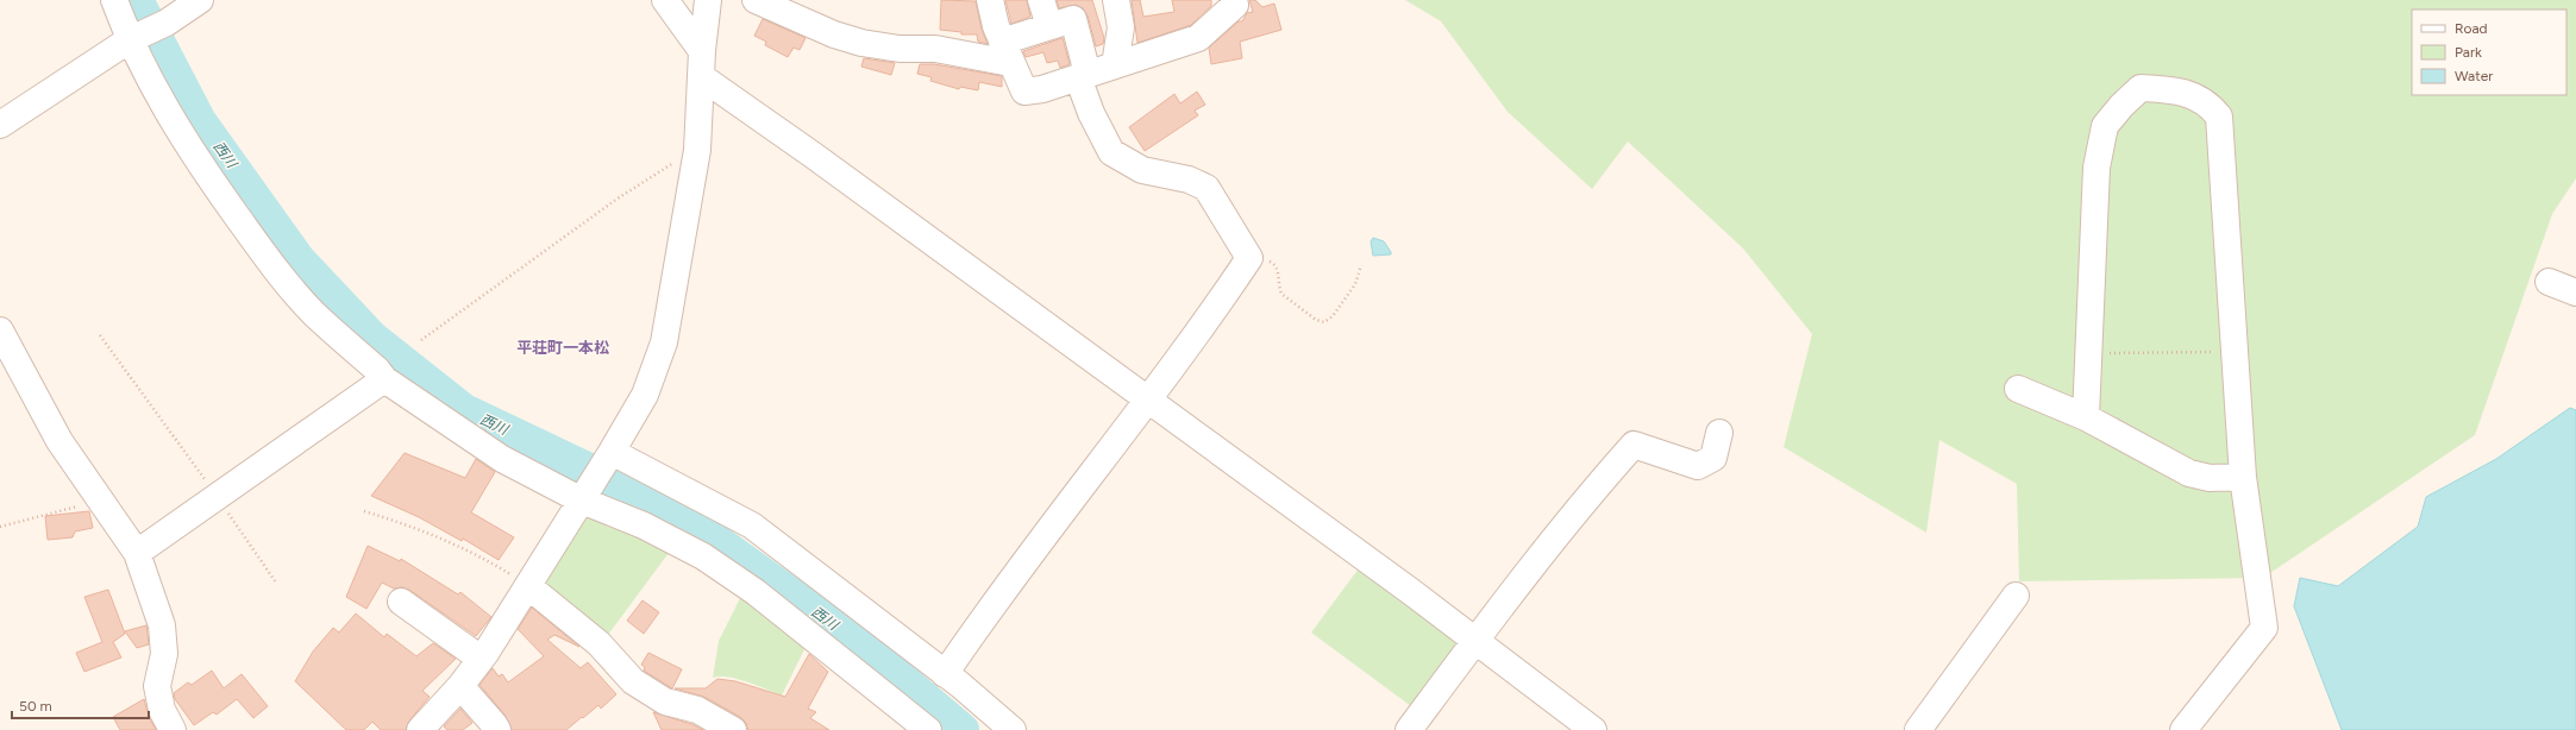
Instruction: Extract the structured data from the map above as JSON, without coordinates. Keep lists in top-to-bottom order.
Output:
{
  "districts": ["平荘町一本松"],
  "water": ["西川"],
  "legend": ["Road", "Park", "Water"],
  "scale_bar": "50 m"
}
